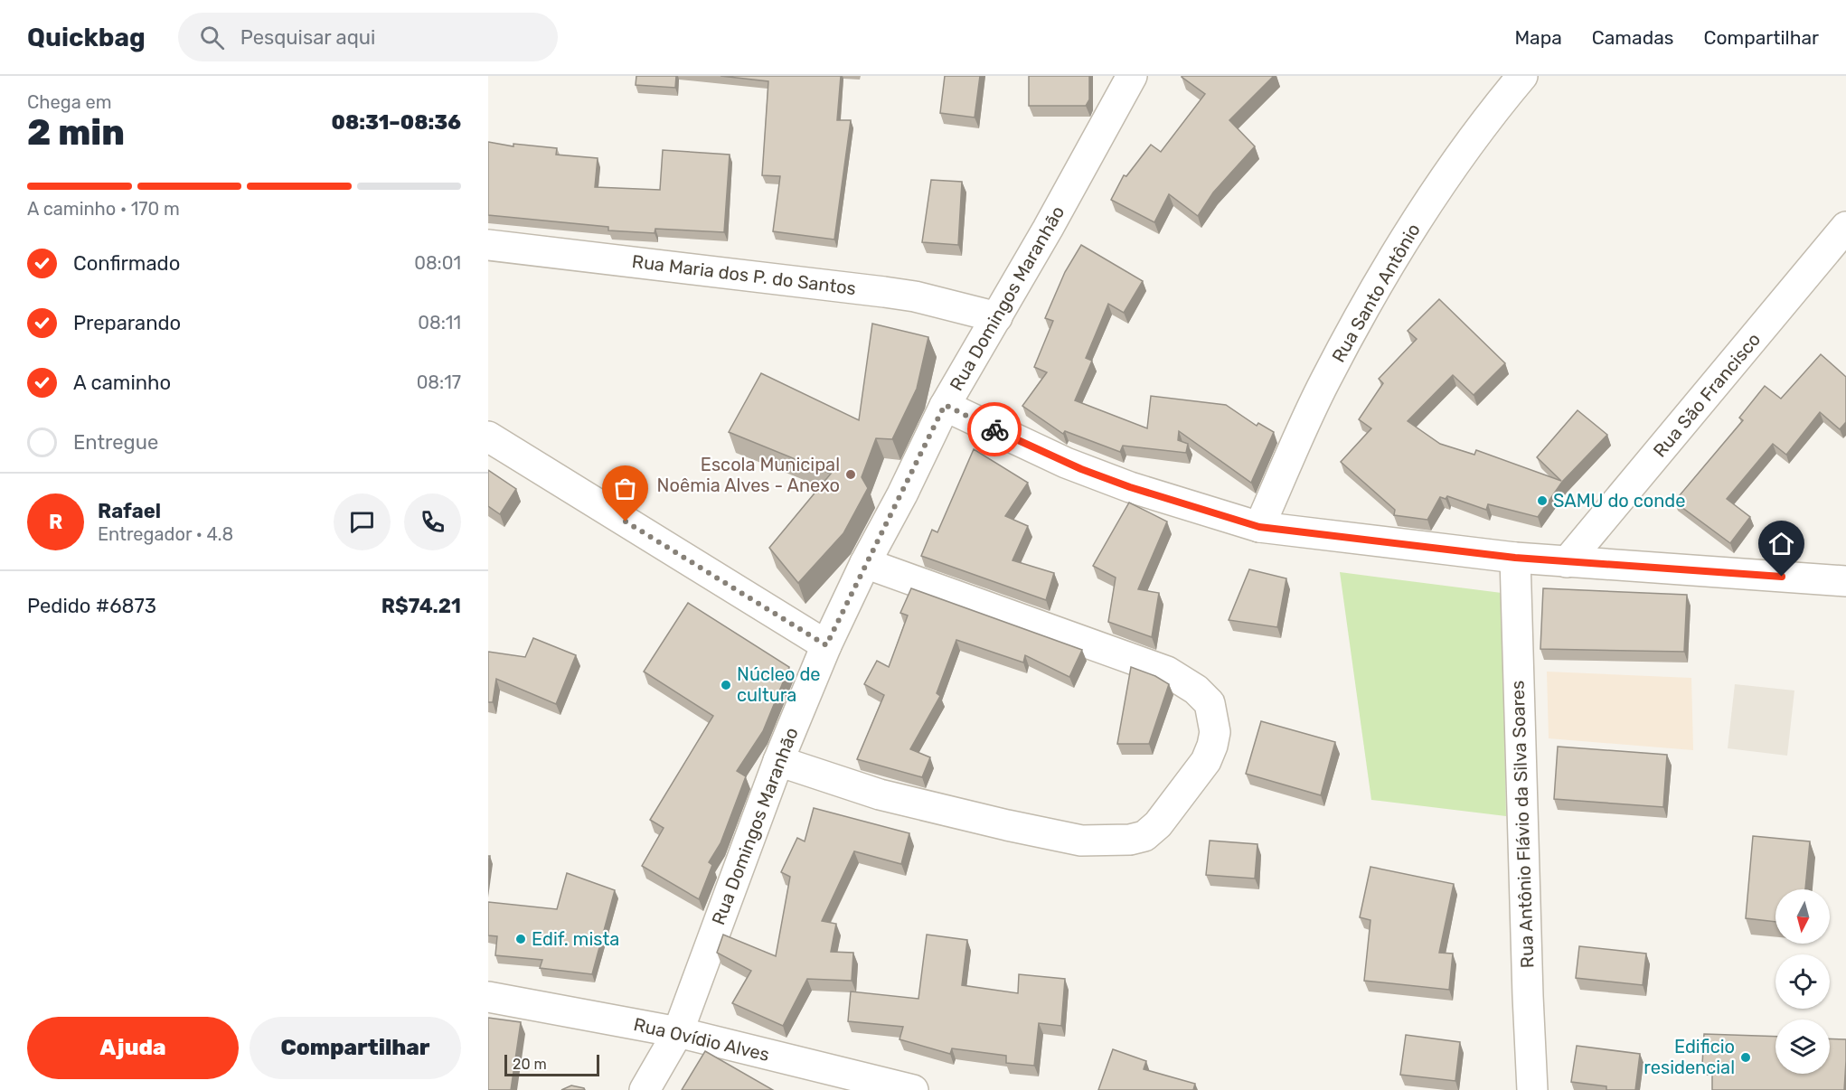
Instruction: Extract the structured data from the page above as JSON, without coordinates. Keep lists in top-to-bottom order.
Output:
{
  "streets": {
    "street": [
      "Rua Maria dos P. do Santos",
      "Rua Santo Antônio",
      "Rua Domingos Maranhão",
      "Rua São Francisco",
      "Rua Antônio Flávio da Silva Soares",
      "Rua Ovídio Alves"
    ]
  },
  "crossings": [
    ["Rua Maria dos P. do Santos", "Rua Domingos Maranhão"],
    ["Rua Domingos Maranhão", "Rua Ovídio Alves"]
  ],
  "places": [
    "Escola Municipal Noêmia Alves - Anexo",
    "SAMU do conde",
    "Núcleo de cultura",
    "Edif. mista",
    "Edificio residencial"
  ],
  "scale_bar": "20 m",
  "north": "bottom",
  "page": {
    "header": "Quickbag",
    "search": "Pesquisar aqui",
    "nav": ["Mapa", "Camadas", "Compartilhar"],
    "heading": ["2 min", "Chega em", "08:31–08:36"],
    "panel": [
      "Rafael",
      "Entregador · 4.8",
      "Pedido #6873",
      "R$74.21"
    ],
    "bar": "A caminho · 170 m",
    "list": [
      ["Confirmado", "08:01"],
      ["Preparando", "08:11"],
      ["A caminho", "08:17"],
      "Entregue"
    ],
    "round": "R",
    "buttons": ["Ajuda", "Compartilhar"],
    "scale": "20 m"
  }
}
